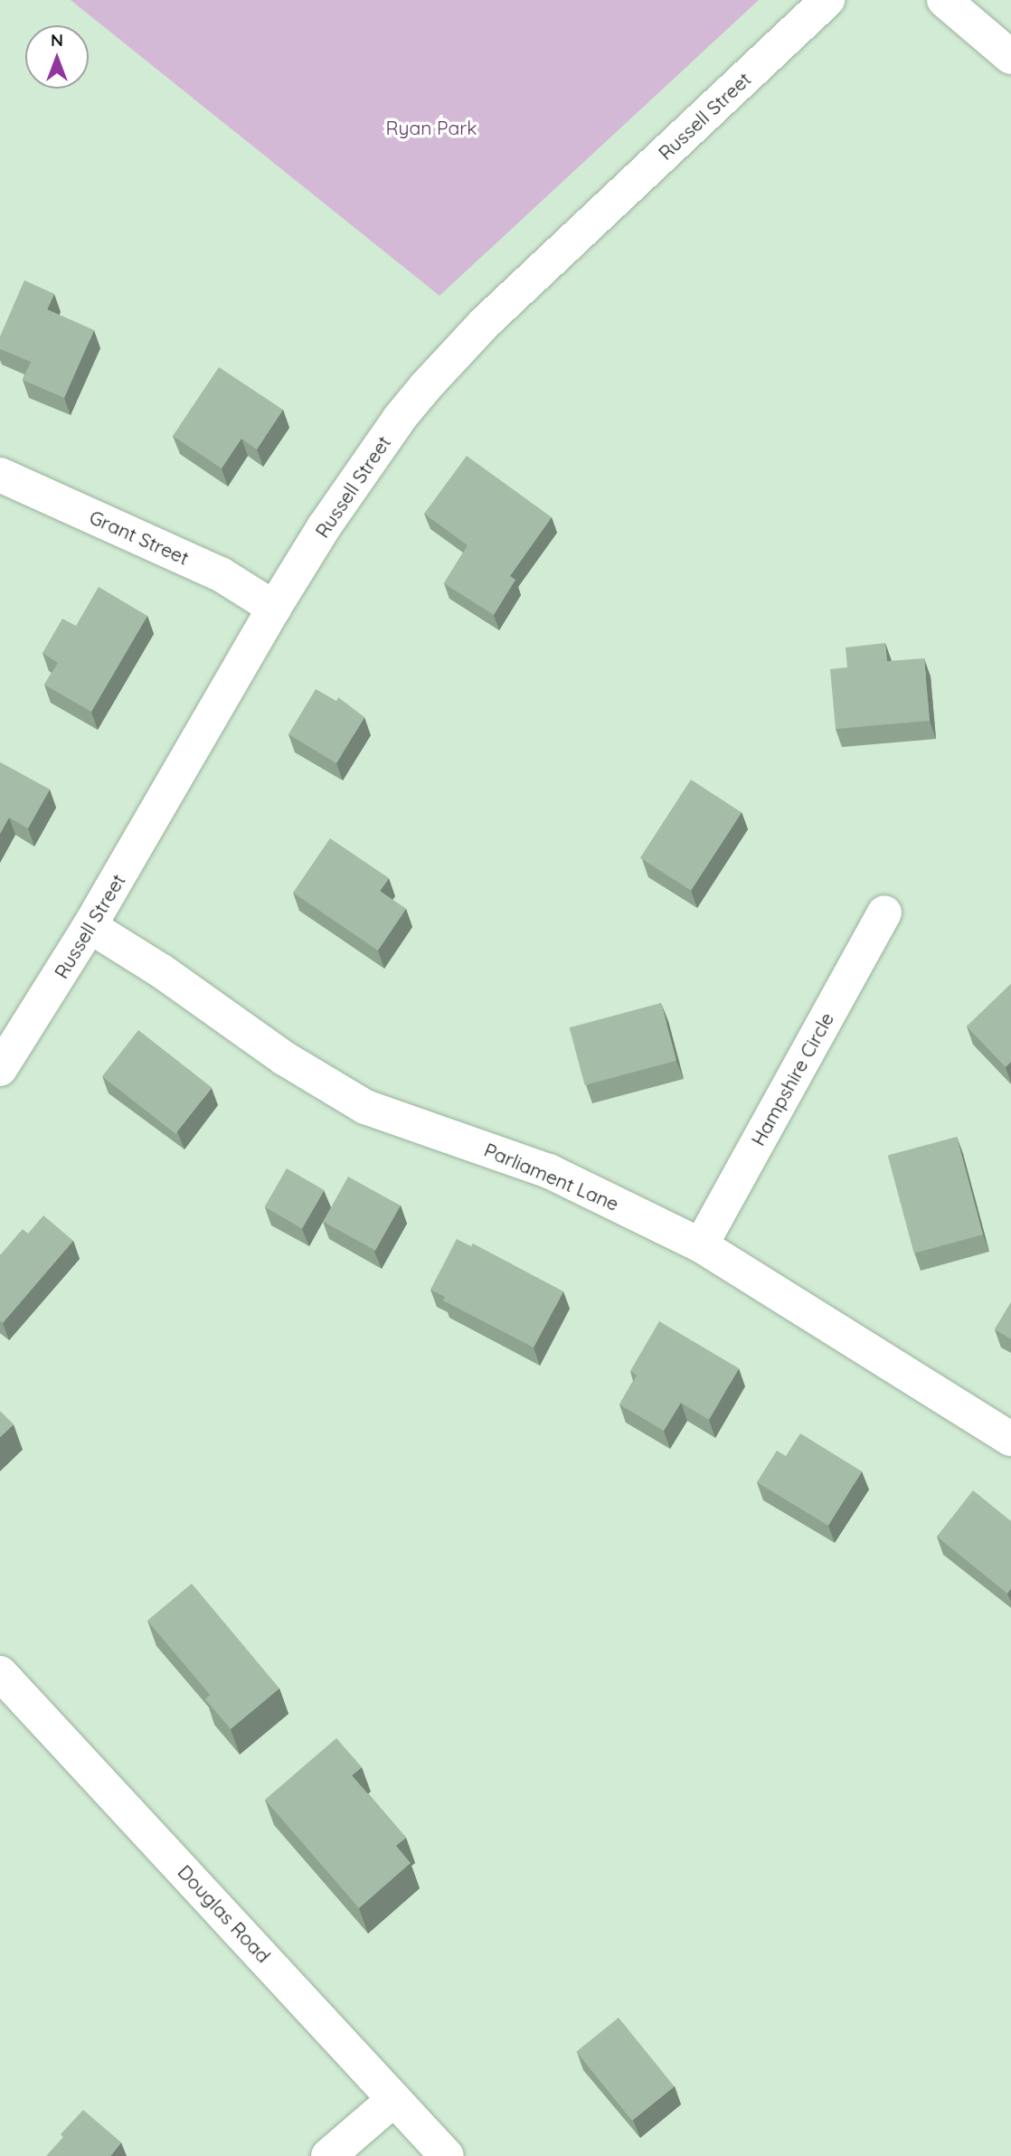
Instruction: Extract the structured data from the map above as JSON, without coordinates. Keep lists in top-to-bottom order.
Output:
{
  "streets": {
    "street": [
      "Russell Street",
      "Grant Street",
      "Hampshire Circle",
      "Parliament Lane",
      "Douglas Road"
    ]
  },
  "crossings": [
    ["Russell Street", "Grant Street"],
    ["Russell Street", "Parliament Lane"],
    ["Hampshire Circle", "Parliament Lane"]
  ],
  "parks": ["Ryan Park"],
  "north": "top"
}
